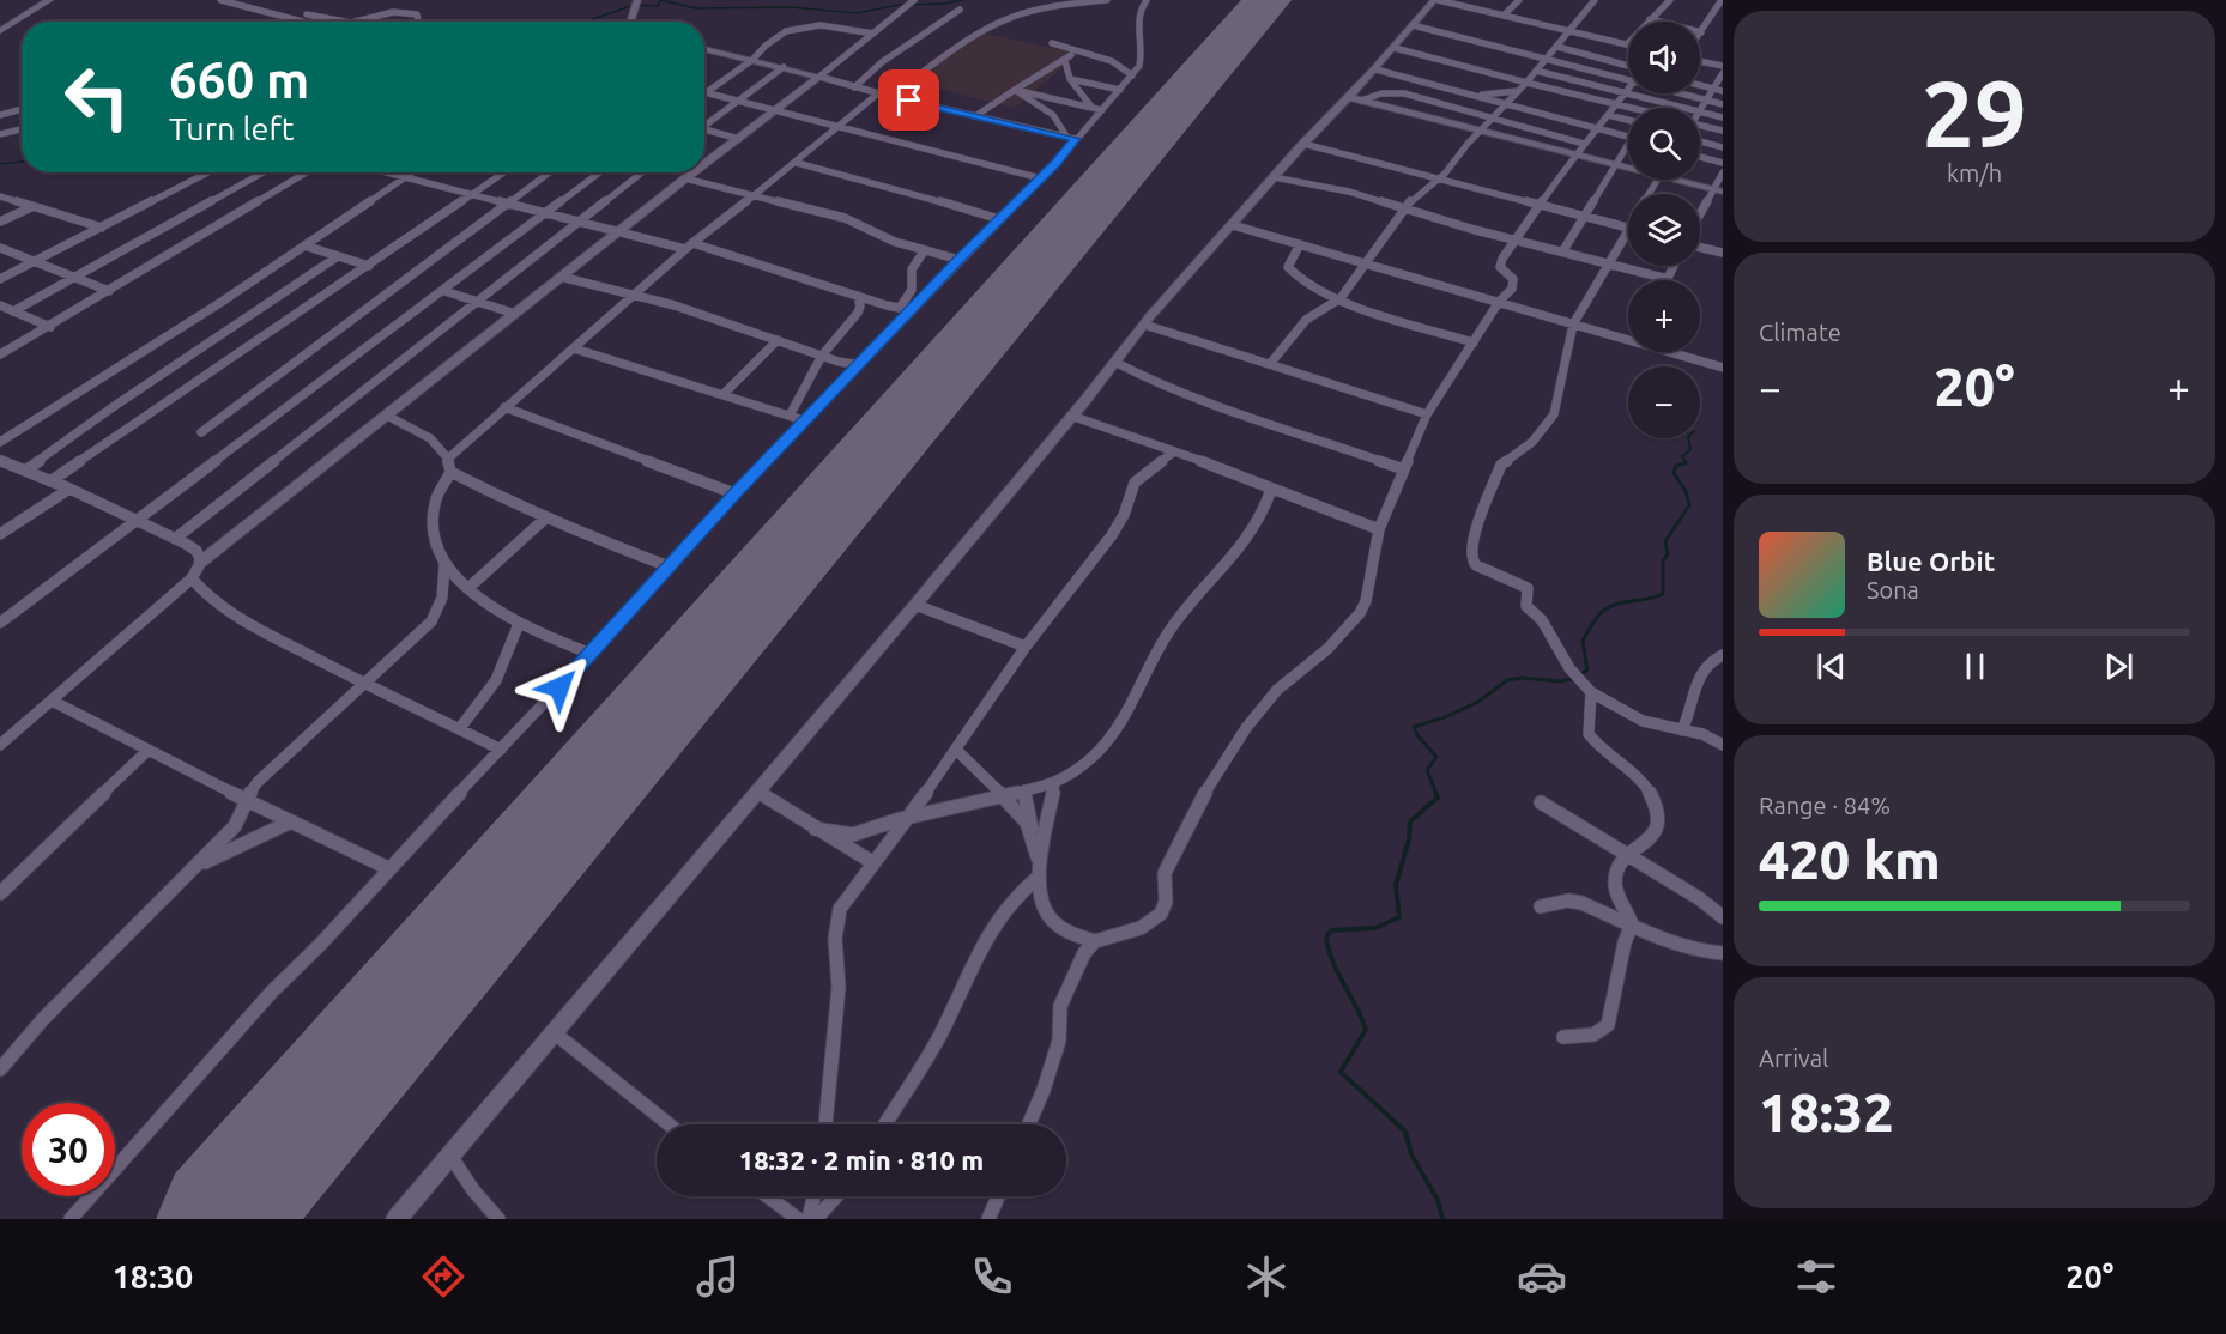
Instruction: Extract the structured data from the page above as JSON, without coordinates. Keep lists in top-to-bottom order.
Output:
{
  "page": {
    "tile": [
      ["29", "km/h"],
      "Climate",
      ["Range · 84%", "420 km"],
      ["Arrival", "18:32"]
    ],
    "map_buttons": ["+", "−"],
    "turn": ["660 m", "Turn left"],
    "heat": ["−", "20°", "+"],
    "song": ["Blue Orbit", "Sona"],
    "limit": "30",
    "trip": "18:32 · 2 min · 810 m",
    "tabs": ["18:30", "20°"]
  }
}
